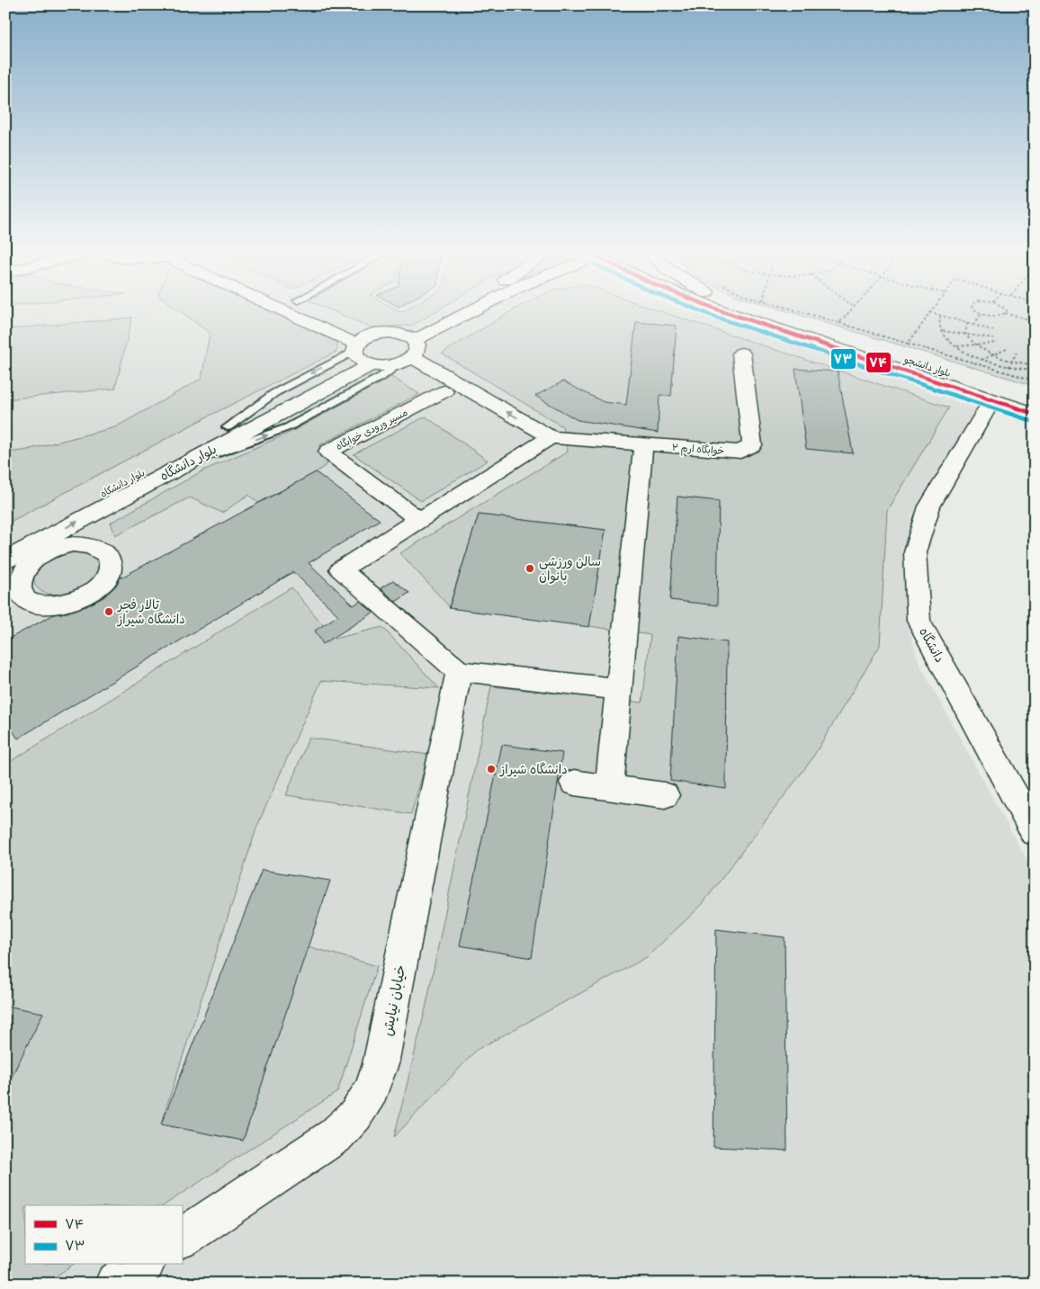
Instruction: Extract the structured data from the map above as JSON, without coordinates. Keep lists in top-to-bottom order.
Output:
{
  "streets": {
    "street": [
      "بلوار دانشجو",
      "مسیر ورودی خوابگاه",
      "خوابگاه ارم ۲",
      "بلوار دانشگاه",
      "بلوار دانشکاه",
      "دانشگاه",
      "خیابان نیایش"
    ]
  },
  "crossings": [
    ["بلوار دانشجو", "دانشگاه"],
    ["بلوار دانشگاه", "بلوار دانشکاه"]
  ],
  "one_way": ["بلوار دانشگاه", "بلوار دانشکاه"],
  "places": ["سالن ورزشی بانوان", "تالار فجر دانشگاه شیراز", "دانشگاه شیراز"],
  "lines": ["transit line ۷۴", "transit line ۷۳"],
  "legend": ["۷۴", "۷۳"]
}
